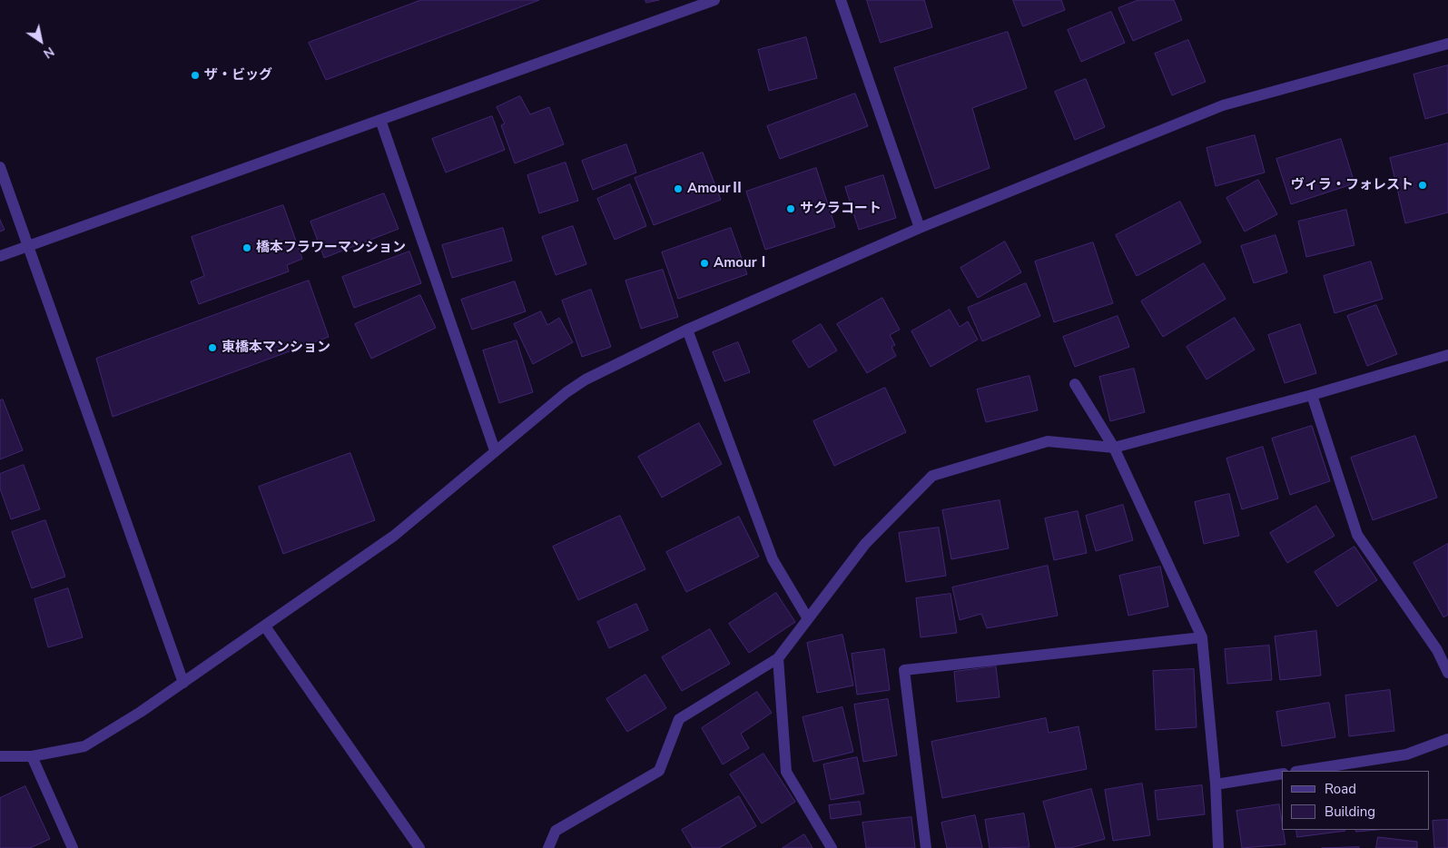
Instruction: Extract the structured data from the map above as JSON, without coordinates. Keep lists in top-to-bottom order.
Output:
{
  "places": [
    "ザ・ビッグ",
    "ヴィラ・フォレスト",
    "AmourⅡ",
    "サクラコート",
    "橋本フラワーマンション",
    "AmourⅠ",
    "東橋本マンション"
  ],
  "legend": ["Road", "Building"],
  "north": "bottom right"
}
